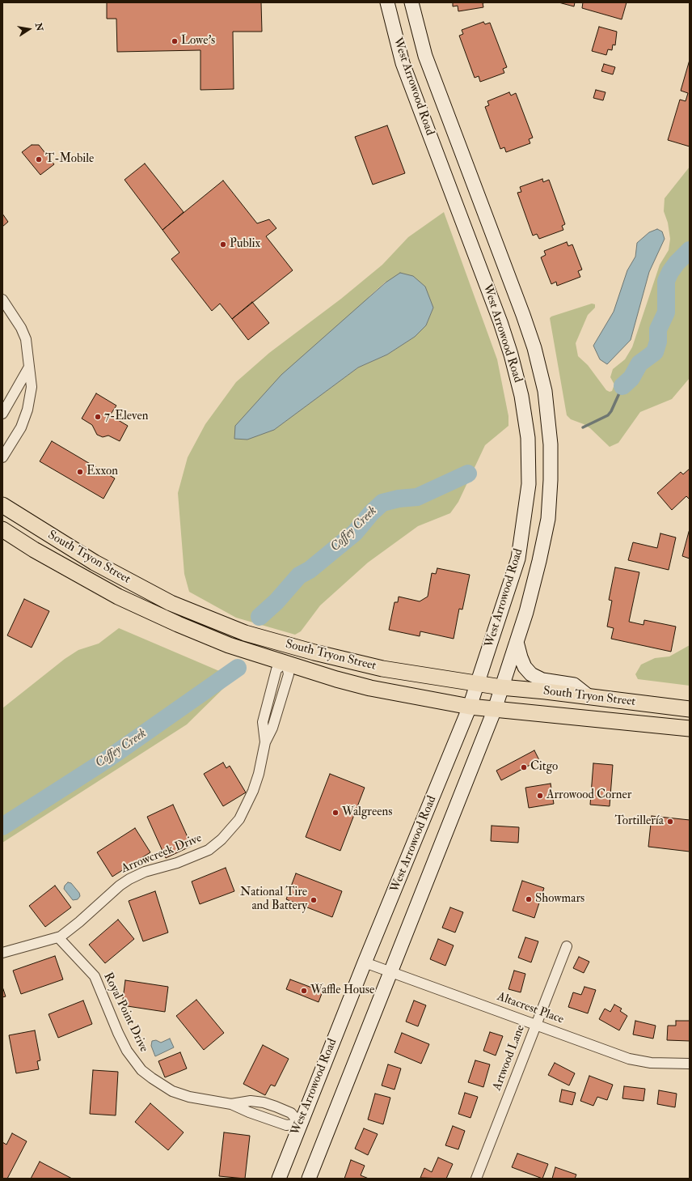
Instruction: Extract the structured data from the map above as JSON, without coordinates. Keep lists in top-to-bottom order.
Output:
{
  "streets": {
    "main road": ["West Arrowood Road", "South Tryon Street"],
    "street": [
      "Arrowcreek Drive",
      "Altacrest Place",
      "Royal Point Drive",
      "Artwood Lane"
    ]
  },
  "crossings": [
    ["West Arrowood Road", "South Tryon Street"],
    ["West Arrowood Road", "Altacrest Place"],
    ["West Arrowood Road", "Royal Point Drive"],
    ["South Tryon Street", "Arrowcreek Drive"],
    ["Arrowcreek Drive", "Royal Point Drive"],
    ["Altacrest Place", "Artwood Lane"]
  ],
  "water": ["Coffey Creek"],
  "places": [
    "Lowe's",
    "T-Mobile",
    "Publix",
    "7-Eleven",
    "Exxon",
    "Citgo",
    "Arrowood Corner",
    "Walgreens",
    "Tortillería",
    "Showmars",
    "National Tire and Battery",
    "Waffle House"
  ],
  "north": "right"
}
